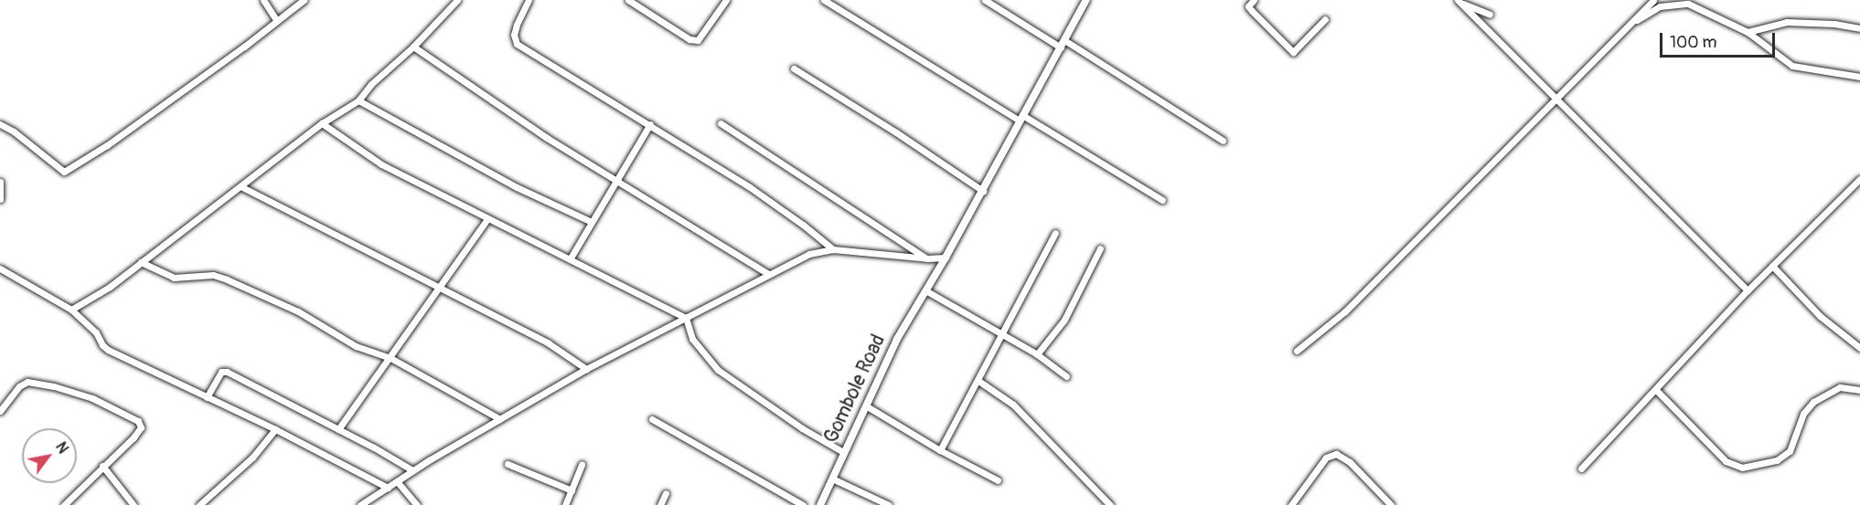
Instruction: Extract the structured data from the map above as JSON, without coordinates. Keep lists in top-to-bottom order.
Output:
{
  "streets": {
    "street": ["Gombole Road"]
  },
  "scale_bar": "100 m",
  "north": "top right"
}
